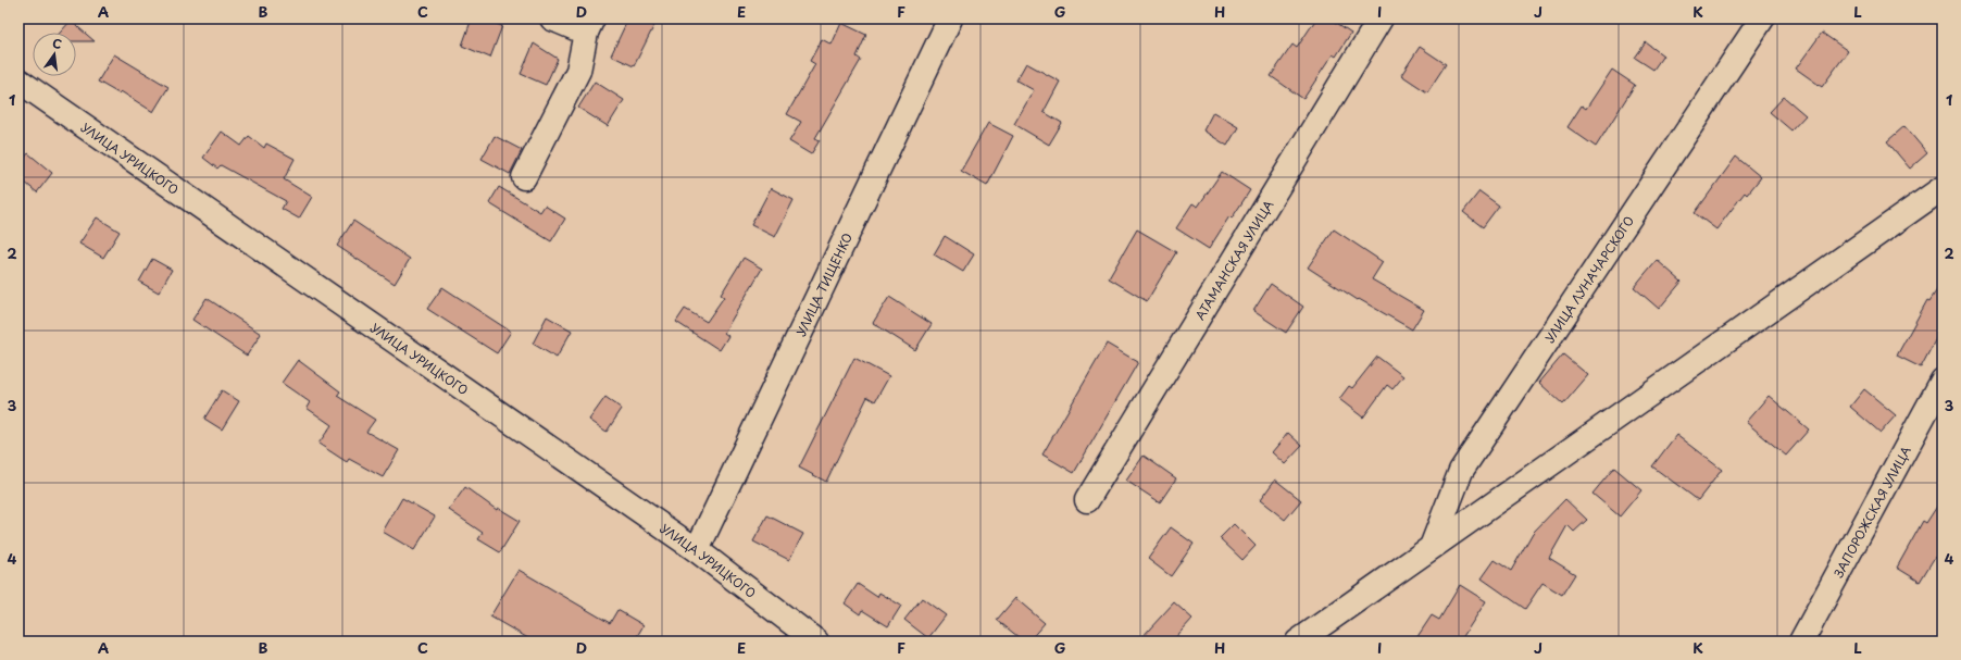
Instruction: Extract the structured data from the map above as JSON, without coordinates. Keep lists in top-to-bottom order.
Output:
{
  "streets": {
    "street": [
      "УЛИЦА УРИЦКОГО",
      "АТАМАНСКАЯ УЛИЦА",
      "УЛИЦА ЛУНАЧАРСКОГО",
      "УЛИЦА ТИЩЕНКО",
      "ЗАПОРОЖСКАЯ УЛИЦА"
    ]
  },
  "crossings": [
    ["УЛИЦА УРИЦКОГО", "УЛИЦА ТИЩЕНКО"]
  ],
  "north": "top",
  "grid": {
    "columns": [
      "A",
      "B",
      "C",
      "D",
      "E",
      "F",
      "G",
      "H",
      "I",
      "J",
      "K",
      "L"
    ],
    "rows": [
      "1",
      "2",
      "3",
      "4"
    ]
  }
}
